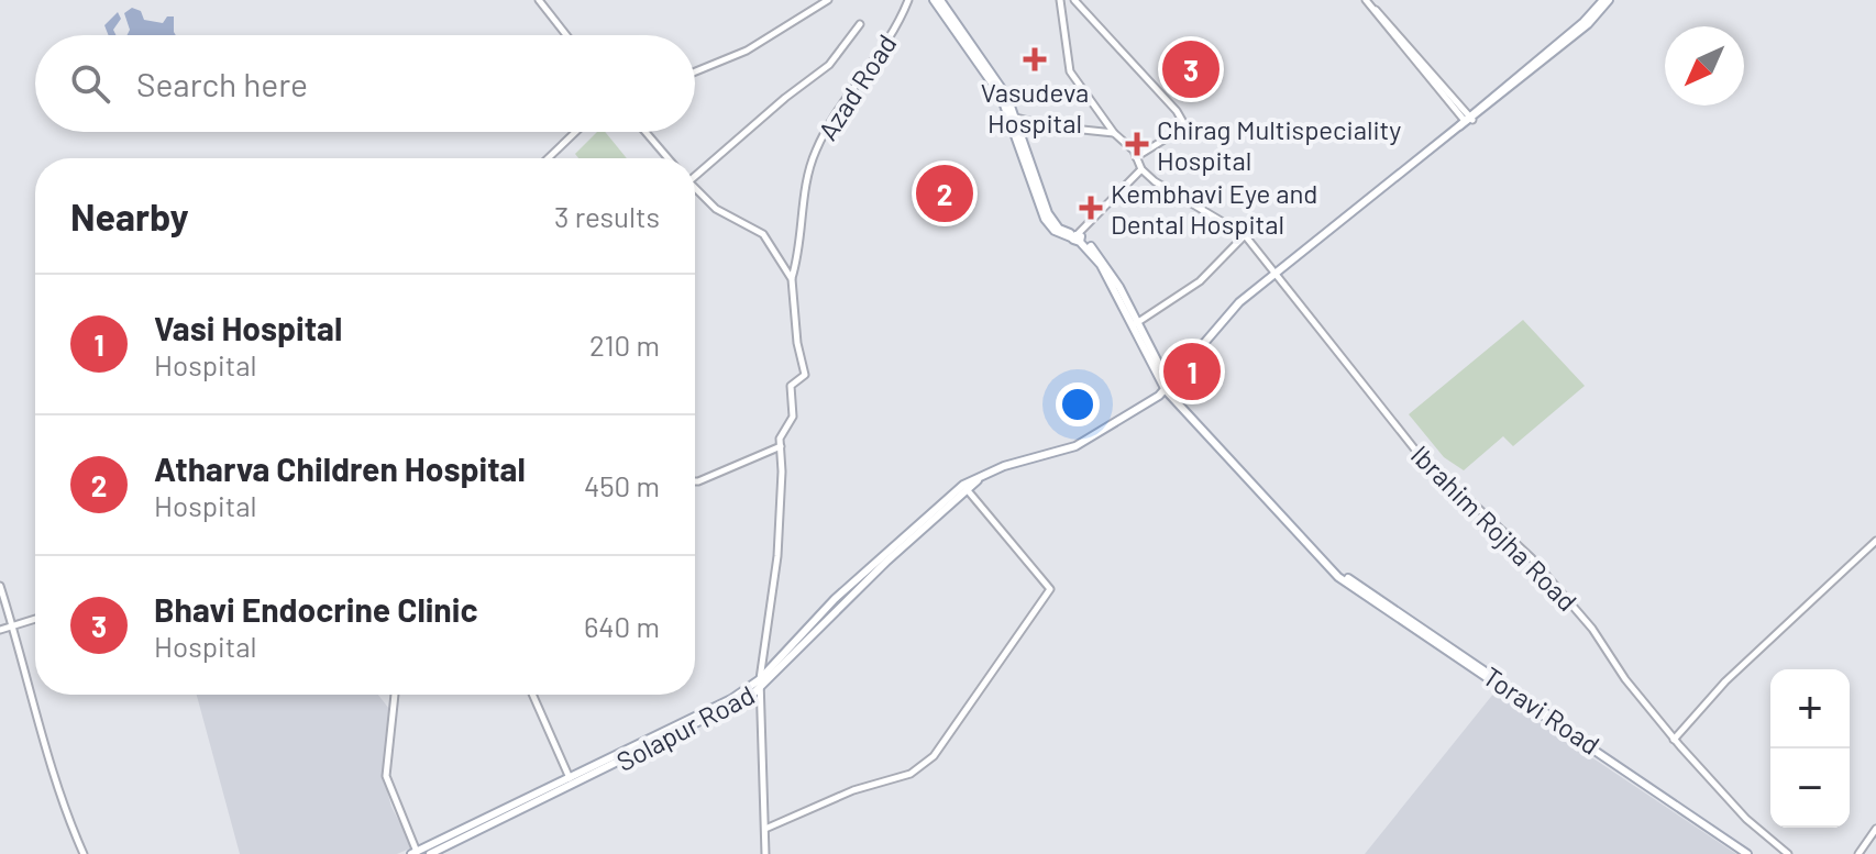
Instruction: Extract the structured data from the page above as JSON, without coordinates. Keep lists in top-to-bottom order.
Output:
{
  "streets": {
    "main road": ["Toravi Road", "Solapur Road"],
    "street": ["Azad Road", "Ibrahim Rojha Road"]
  },
  "crossings": [
    ["Toravi Road", "Solapur Road"]
  ],
  "places": {
    "health": ["Vasudeva Hospital", "Chirag Multispeciality Hospital", "Kembhavi Eye and Dental Hospital"]
  },
  "north": "bottom left",
  "page": {
    "search": "Search here",
    "pins": ["3", "2", "1"],
    "heading": ["Nearby", "3 results"],
    "list": [
      {
        "mark": "1",
        "name": "Vasi Hospital",
        "note": "Hospital",
        "value": "210 m"
      },
      {
        "mark": "2",
        "name": "Atharva Children Hospital",
        "note": "Hospital",
        "value": "450 m"
      },
      {
        "mark": "3",
        "name": "Bhavi Endocrine Clinic",
        "note": "Hospital",
        "value": "640 m"
      }
    ],
    "map_buttons": ["+", "−"]
  }
}
